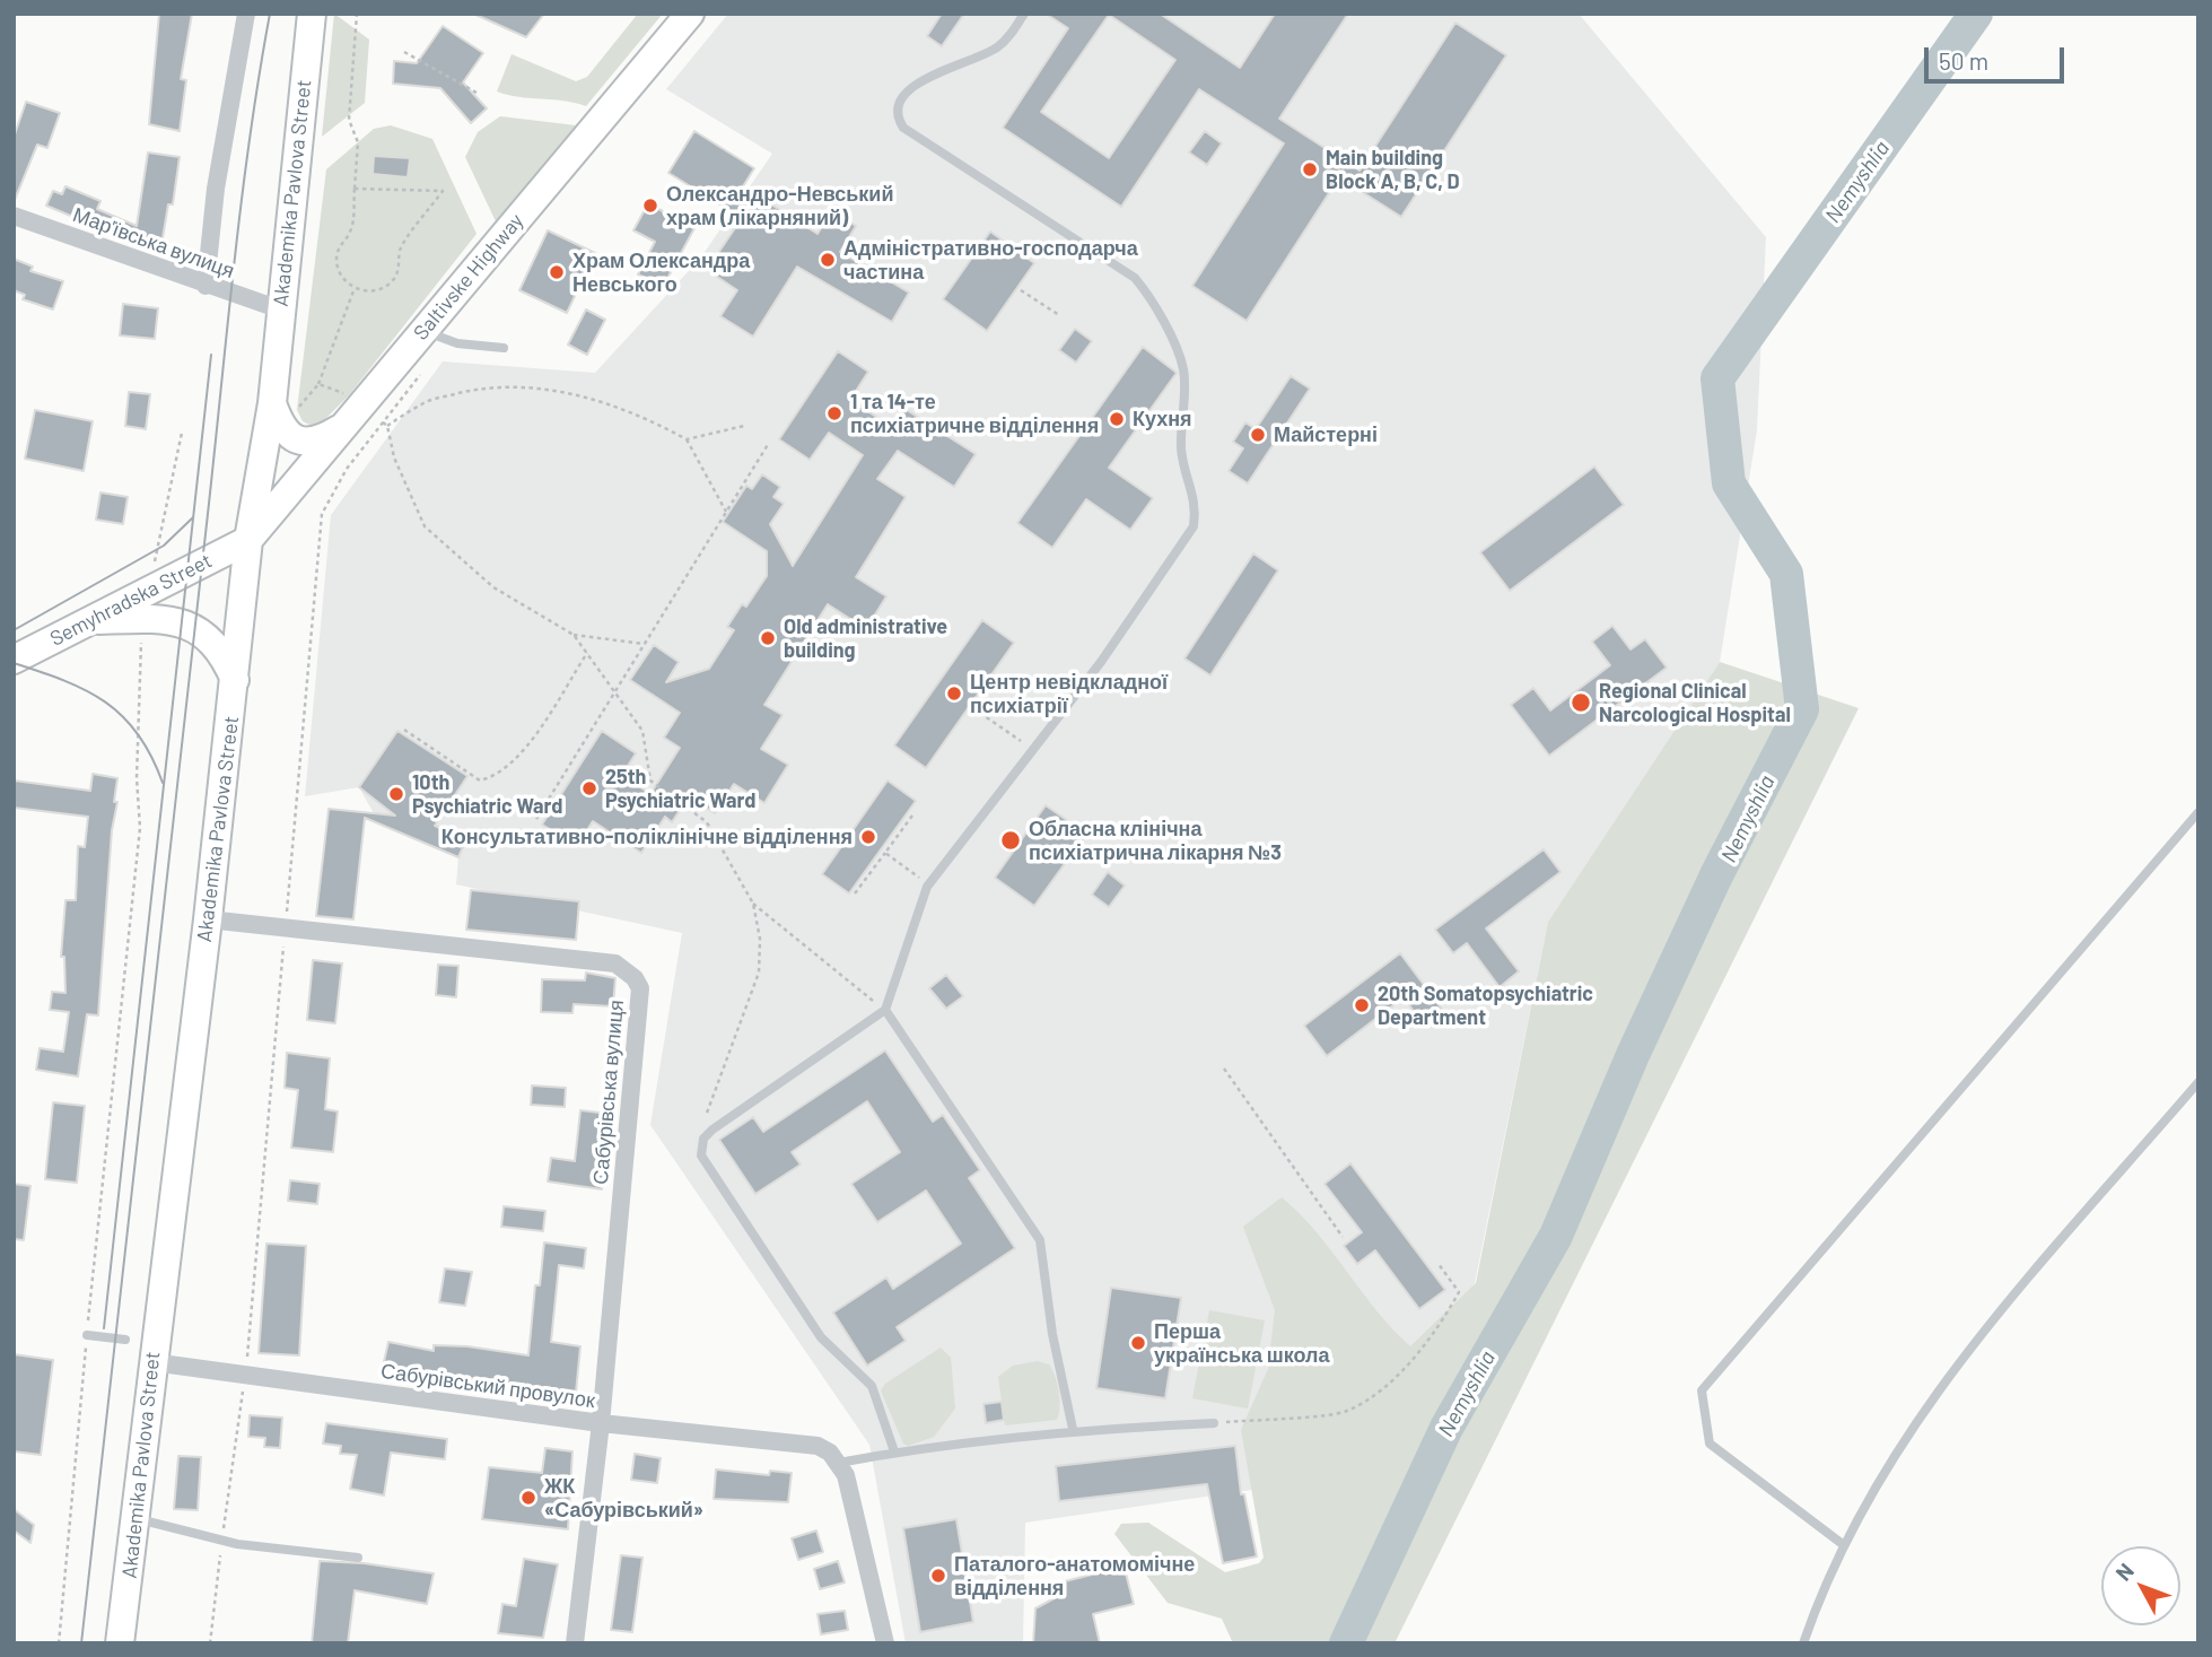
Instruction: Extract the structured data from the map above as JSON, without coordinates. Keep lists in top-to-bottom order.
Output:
{
  "streets": {
    "main road": ["Akademika Pavlova Street", "Saltivske Highway", "Semyhradska Street"],
    "street": ["Мар'ївська вулиця", "Сабурівська вулиця", "Сабурівський провулок"]
  },
  "crossings": [
    ["Akademika Pavlova Street", "Мар'ївська вулиця"],
    ["Akademika Pavlova Street", "Saltivske Highway"],
    ["Akademika Pavlova Street", "Semyhradska Street"],
    ["Akademika Pavlova Street", "Сабурівська вулиця"],
    ["Akademika Pavlova Street", "Сабурівський провулок"],
    ["Saltivske Highway", "Semyhradska Street"],
    ["Сабурівська вулиця", "Сабурівський провулок"]
  ],
  "water": ["Nemyshlia"],
  "places": [
    "Main building Block A, B, C, D",
    "Олександро-Невський храм (лікарняний)",
    "Адміністративно-господарча частина",
    "Храм Олександра Невського",
    "1 та 14-те психіатричне відділення",
    "Кухня",
    "Майстерні",
    "Old administrative building",
    "Центр невідкладної психіатрії",
    "Regional Clinical Narcological Hospital",
    "25th Psychiatric Ward",
    "10th Psychiatric Ward",
    "Консультативно-поліклінічне відділення",
    "Обласна клінічна психіатрична лікарня №3",
    "20th Somatopsychiatric Department",
    "Перша українська школа",
    "ЖК «Сабурівський»",
    "Паталого-анатомомічне відділення"
  ],
  "scale_bar": "50 m",
  "north": "top left"
}
